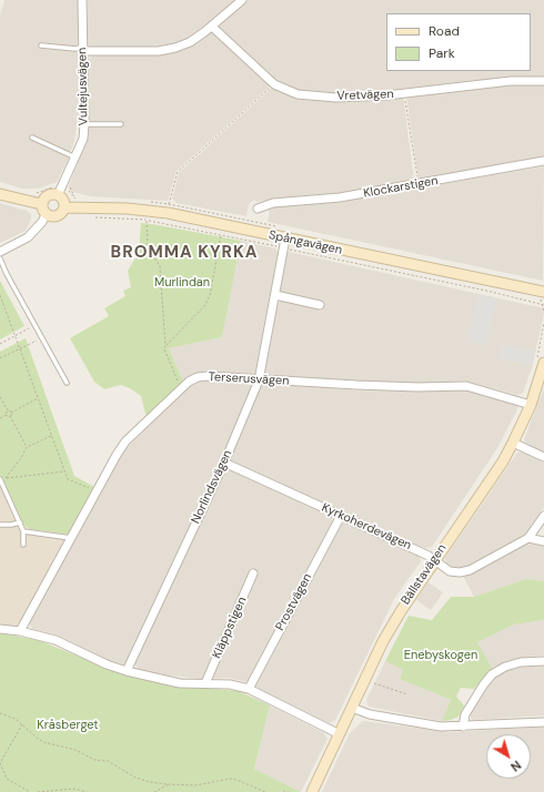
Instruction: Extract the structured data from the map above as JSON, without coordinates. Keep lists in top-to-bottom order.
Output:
{
  "streets": {
    "street": [
      "Vultejusvägen",
      "Vretvägen",
      "Klockarstigen",
      "Spångavägen",
      "Terserusvägen",
      "Norlindsvägen",
      "Kyrkoherdevägen",
      "Bällstavägen",
      "Prostvägen",
      "Kläppstigen"
    ]
  },
  "crossings": [
    ["Vultejusvägen", "Spångavägen"],
    ["Spångavägen", "Norlindsvägen"],
    ["Terserusvägen", "Norlindsvägen"],
    ["Terserusvägen", "Bällstavägen"],
    ["Norlindsvägen", "Kyrkoherdevägen"],
    ["Kyrkoherdevägen", "Bällstavägen"],
    ["Kyrkoherdevägen", "Prostvägen"]
  ],
  "districts": ["BROMMA KYRKA"],
  "parks": ["Murlindan", "Enebyskogen", "Kråsberget"],
  "legend": ["Road", "Park"],
  "north": "bottom right"
}
